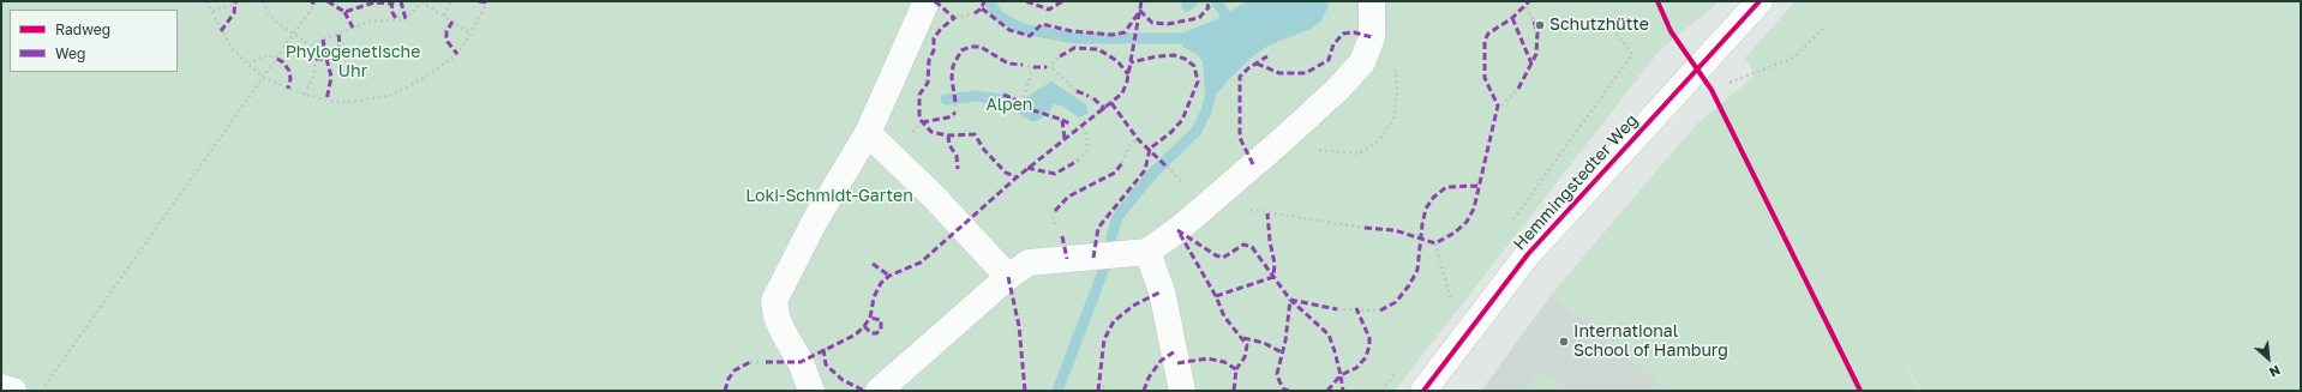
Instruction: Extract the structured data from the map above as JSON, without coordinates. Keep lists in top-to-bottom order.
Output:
{
  "streets": {
    "street": ["Hemmingstedter Weg"]
  },
  "parks": ["Phylogenetische Uhr", "Alpen", "Loki-Schmidt-Garten"],
  "places": ["Schutzhütte", "International School of Hamburg"],
  "legend": ["Radweg", "Weg"],
  "north": "bottom right"
}
